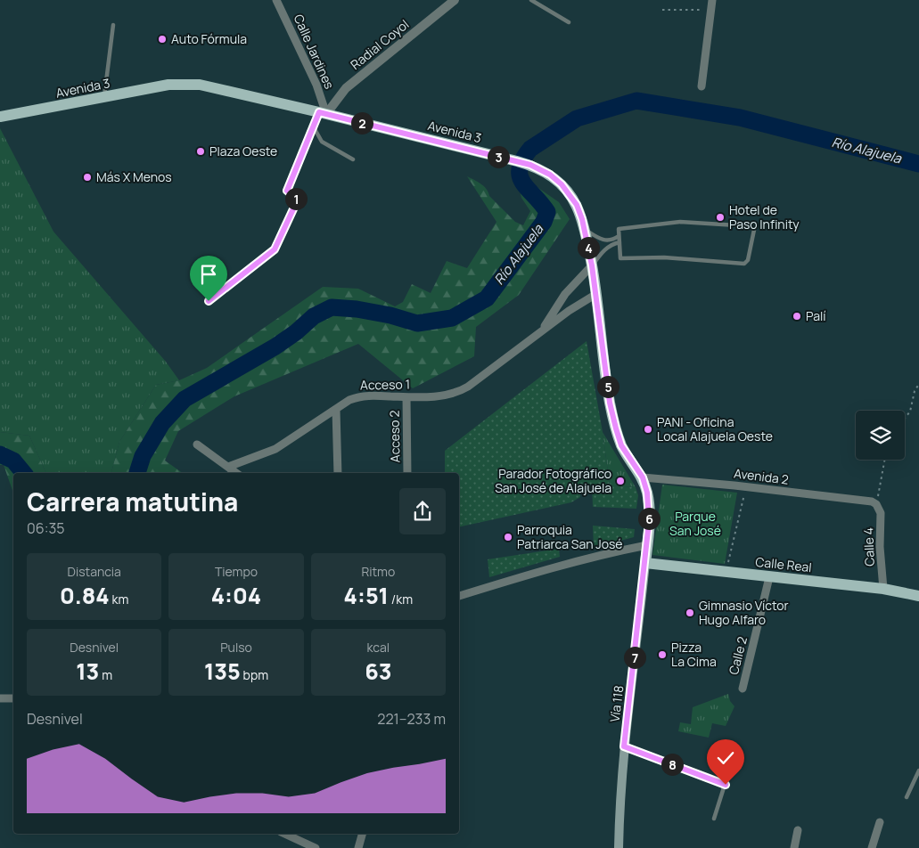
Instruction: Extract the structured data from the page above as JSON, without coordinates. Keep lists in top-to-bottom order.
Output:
{
  "streets": {
    "main road": ["Avenida 3", "Calle Real", "Vía 118"],
    "street": [
      "Radial Coyol",
      "Calle Jardines",
      "Acceso 1",
      "Acceso 2",
      "Avenida 2",
      "Calle 4",
      "Calle 2"
    ]
  },
  "crossings": [
    ["Radial Coyol", "Calle Jardines"],
    ["Radial Coyol", "Avenida 3"],
    ["Calle Jardines", "Avenida 3"],
    ["Avenida 3", "Acceso 1"],
    ["Avenida 3", "Avenida 2"],
    ["Avenida 3", "Calle Real"],
    ["Avenida 3", "Vía 118"],
    ["Acceso 1", "Acceso 2"],
    ["Avenida 2", "Calle 4"],
    ["Calle 4", "Calle Real"],
    ["Calle Real", "Calle 2"],
    ["Calle Real", "Vía 118"]
  ],
  "water": ["Río Alajuela"],
  "parks": ["Parque San José"],
  "places": [
    "Auto Fórmula",
    "Plaza Oeste",
    "Más X Menos",
    "Hotel de Paso Infinity",
    "Palí",
    "PANI - Oficina Local Alajuela Oeste",
    "Parador Fotográfico San José de Alajuela",
    "Parroquia Patriarca San José",
    "Gimnasio Víctor Hugo Alfaro",
    "Pizza La Cima"
  ],
  "page": {
    "pins": [
      "2",
      "3",
      "1",
      "4",
      "5",
      "6",
      "7",
      "8"
    ],
    "heading": ["Carrera matutina", "06:35"],
    "stats": [
      ["Distancia", "0.84 km"],
      ["Tiempo", "4:04"],
      ["Ritmo", "4:51 /km"],
      ["Desnivel", "13 m"],
      ["Pulso", "135 bpm"],
      ["kcal", "63"]
    ],
    "chart": ["Desnivel", "221–233 m"]
  }
}
